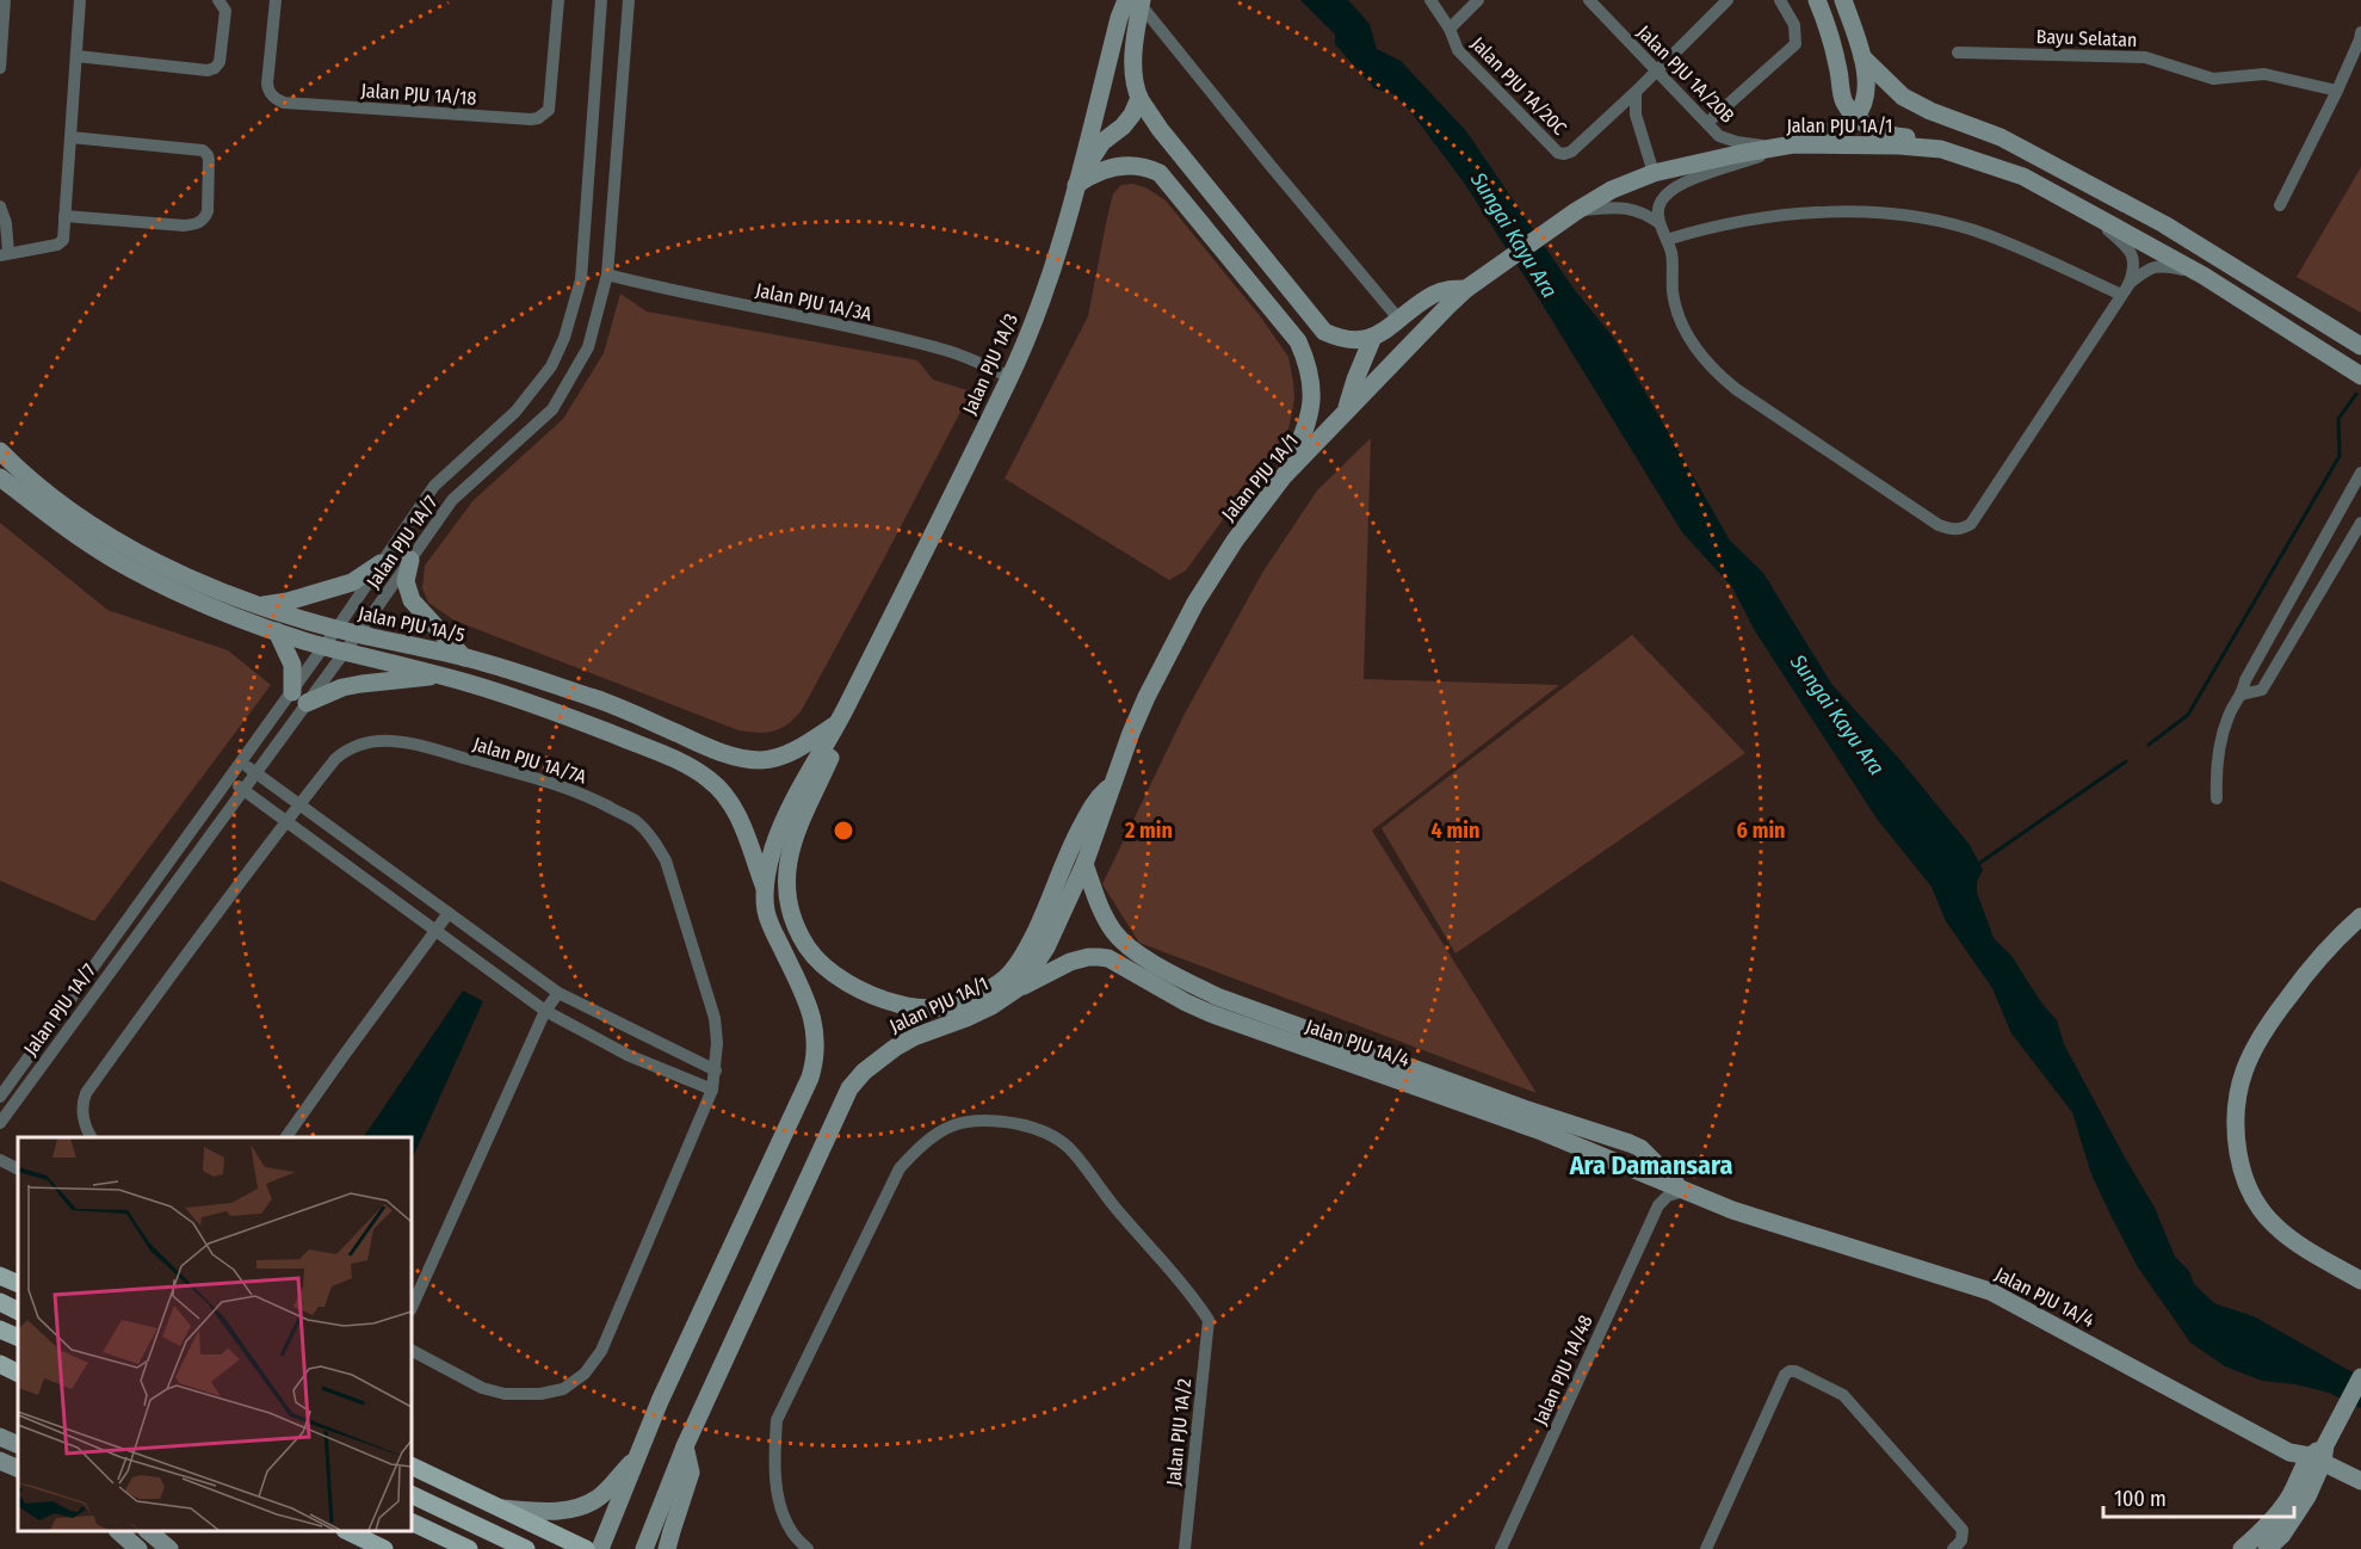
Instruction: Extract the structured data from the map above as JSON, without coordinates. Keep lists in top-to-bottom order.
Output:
{
  "streets": {
    "street": [
      "Bayu Selatan",
      "Jalan PJU 1A/20B",
      "Jalan PJU 1A/20C",
      "Jalan PJU 1A/18",
      "Jalan PJU 1A/1",
      "Jalan PJU 1A/3A",
      "Jalan PJU 1A/3",
      "Jalan PJU 1A/7",
      "Jalan PJU 1A/5",
      "Jalan PJU 1A/7A",
      "Jalan PJU 1A/4",
      "Jalan PJU 1A/48",
      "Jalan PJU 1A/2"
    ]
  },
  "crossings": [
    ["Jalan PJU 1A/20B", "Jalan PJU 1A/1"],
    ["Jalan PJU 1A/1", "Jalan PJU 1A/4"],
    ["Jalan PJU 1A/3A", "Jalan PJU 1A/3"],
    ["Jalan PJU 1A/3A", "Jalan PJU 1A/7"],
    ["Jalan PJU 1A/3", "Jalan PJU 1A/5"],
    ["Jalan PJU 1A/7", "Jalan PJU 1A/5"]
  ],
  "districts": ["Ara Damansara"],
  "water": ["Sungai Kayu Ara"],
  "scale_bar": "100 m",
  "rings": ["2 min", "4 min", "6 min"]
}
